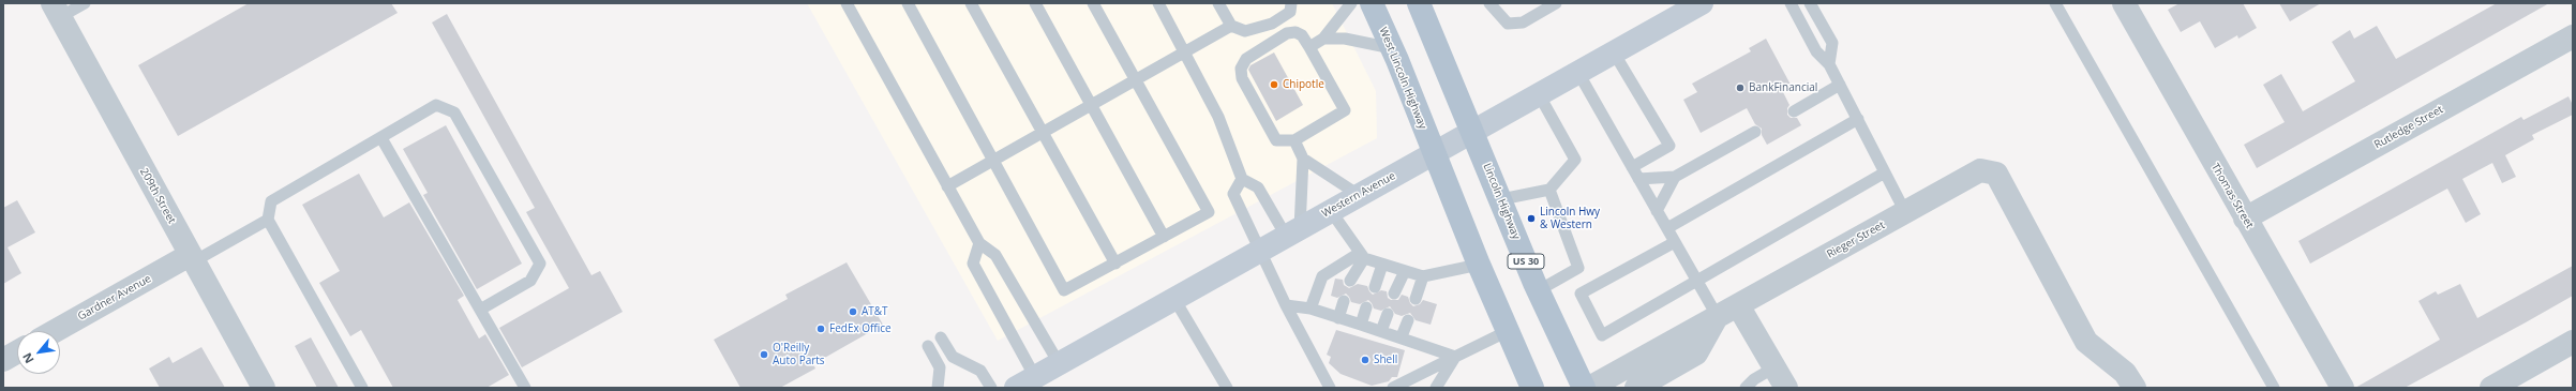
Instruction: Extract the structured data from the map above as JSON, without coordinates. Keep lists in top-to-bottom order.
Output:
{
  "streets": {
    "main road": [
      "West Lincoln Highway",
      "Western Avenue",
      "Lincoln Highway",
      "US 30"
    ],
    "street": [
      "Rutledge Street",
      "209th Street",
      "Thomas Street",
      "Rieger Street",
      "Gardner Avenue"
    ]
  },
  "crossings": [
    ["West Lincoln Highway", "Western Avenue"],
    ["Rutledge Street", "Thomas Street"],
    ["Western Avenue", "Lincoln Highway"],
    ["Western Avenue", "US 30"],
    ["209th Street", "Gardner Avenue"],
    ["Lincoln Highway", "US 30"]
  ],
  "places": [
    "Chipotle",
    "BankFinancial",
    "Lincoln Hwy & Western",
    "AT&T",
    "FedEx Office",
    "O'Reilly Auto Parts",
    "Shell"
  ],
  "north": "bottom left"
}
